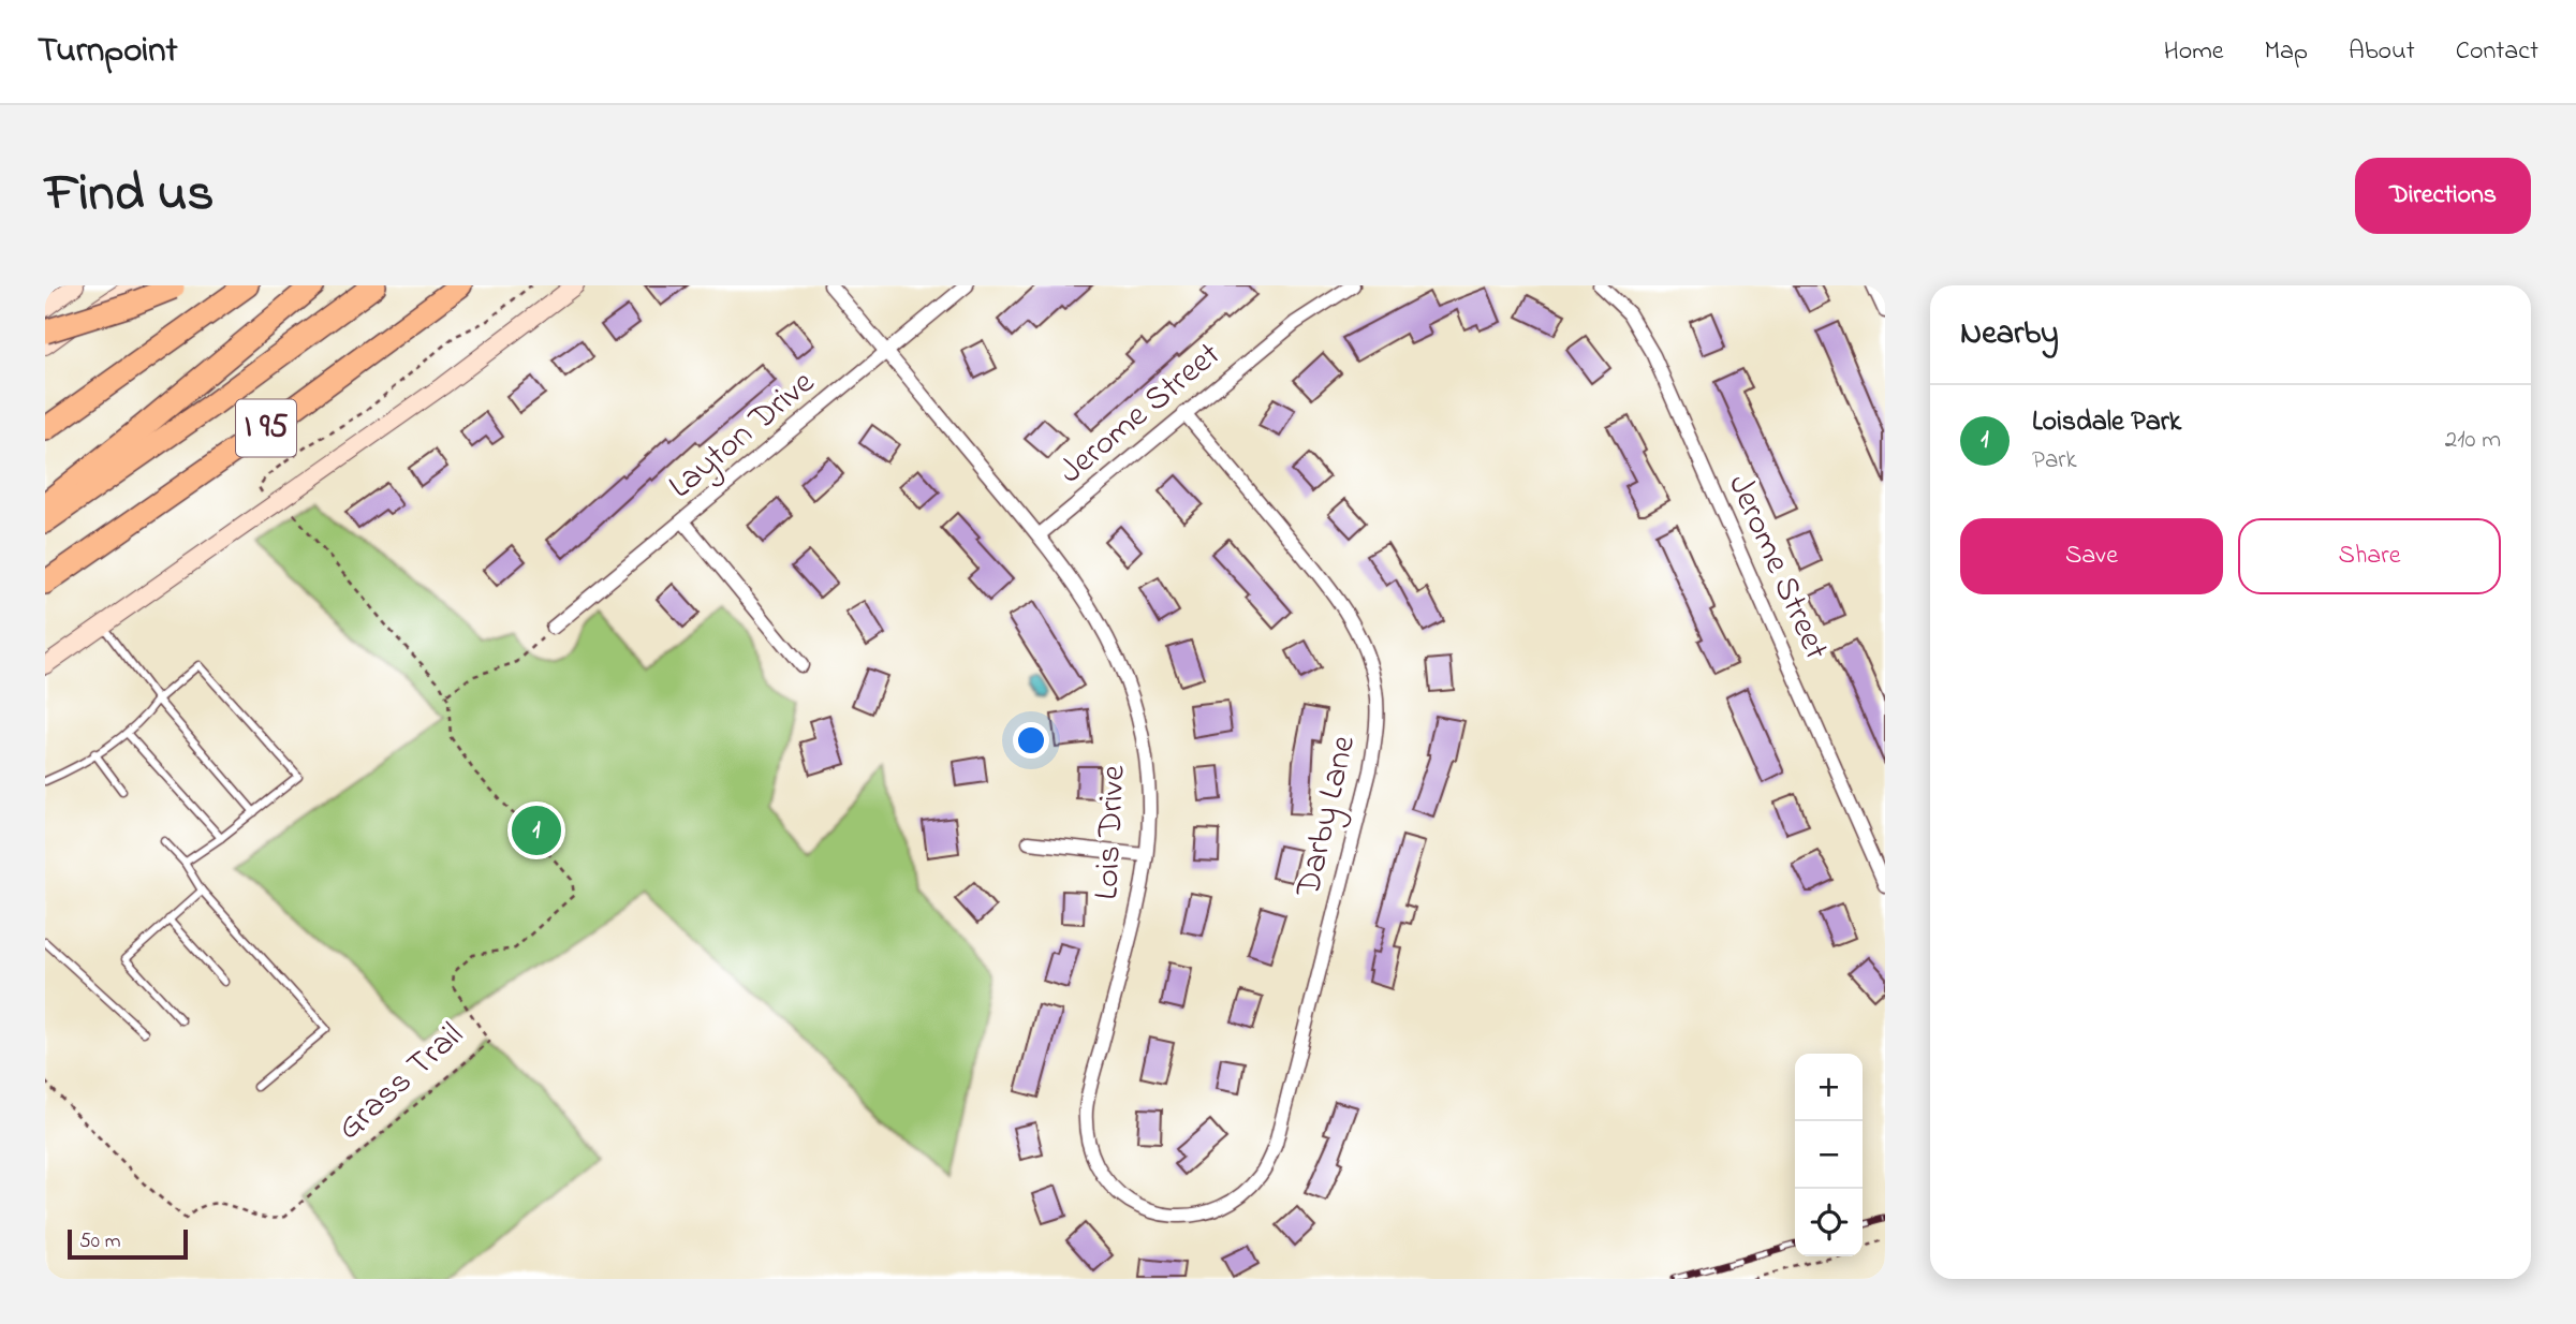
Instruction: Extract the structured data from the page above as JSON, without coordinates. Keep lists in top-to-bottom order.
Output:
{
  "streets": {
    "highway": ["I 95"],
    "street": [
      "Jerome Street",
      "Layton Drive",
      "Darby Lane",
      "Lois Drive"
    ],
    "path": ["Grass Trail"]
  },
  "crossings": [
    ["Jerome Street", "Darby Lane"],
    ["Jerome Street", "Lois Drive"],
    ["Layton Drive", "Lois Drive"],
    ["Darby Lane", "Lois Drive"]
  ],
  "scale_bar": "50 m",
  "page": {
    "header": "Turnpoint",
    "nav": [
      "Home",
      "Map",
      "About",
      "Contact"
    ],
    "title": "Find us",
    "buttons": [
      "Directions",
      ["Save", "Share"]
    ],
    "heading": "Nearby",
    "list": [
      {
        "mark": "1",
        "name": "Loisdale Park",
        "note": "Park",
        "value": "210 m"
      }
    ],
    "pins": "1",
    "map_buttons": ["+", "−"],
    "scale": "50 m"
  }
}
